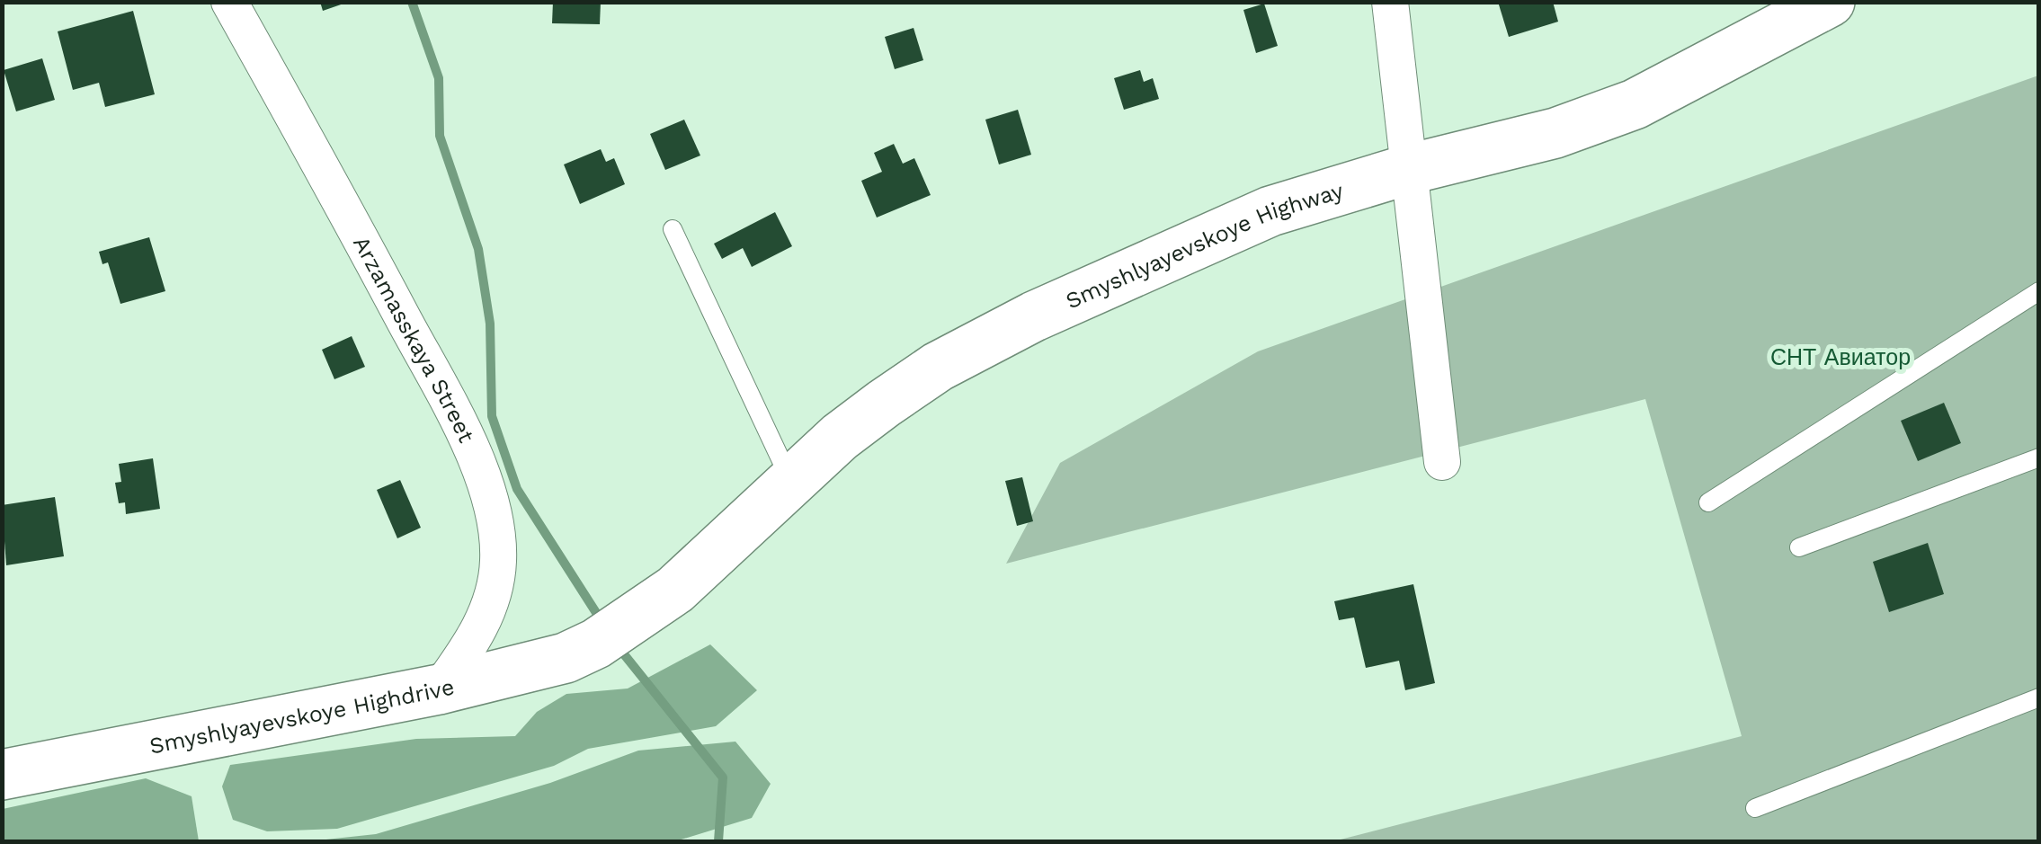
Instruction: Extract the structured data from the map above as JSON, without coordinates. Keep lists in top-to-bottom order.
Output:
{
  "streets": {
    "street": ["Smyshlyayevskoye Highway", "Arzamasskaya Street", "Smyshlyayevskoye Highdrive"]
  },
  "crossings": [
    ["Smyshlyayevskoye Highway", "Smyshlyayevskoye Highdrive"],
    ["Arzamasskaya Street", "Smyshlyayevskoye Highdrive"]
  ],
  "parks": ["СНТ Авиатор"]
}
